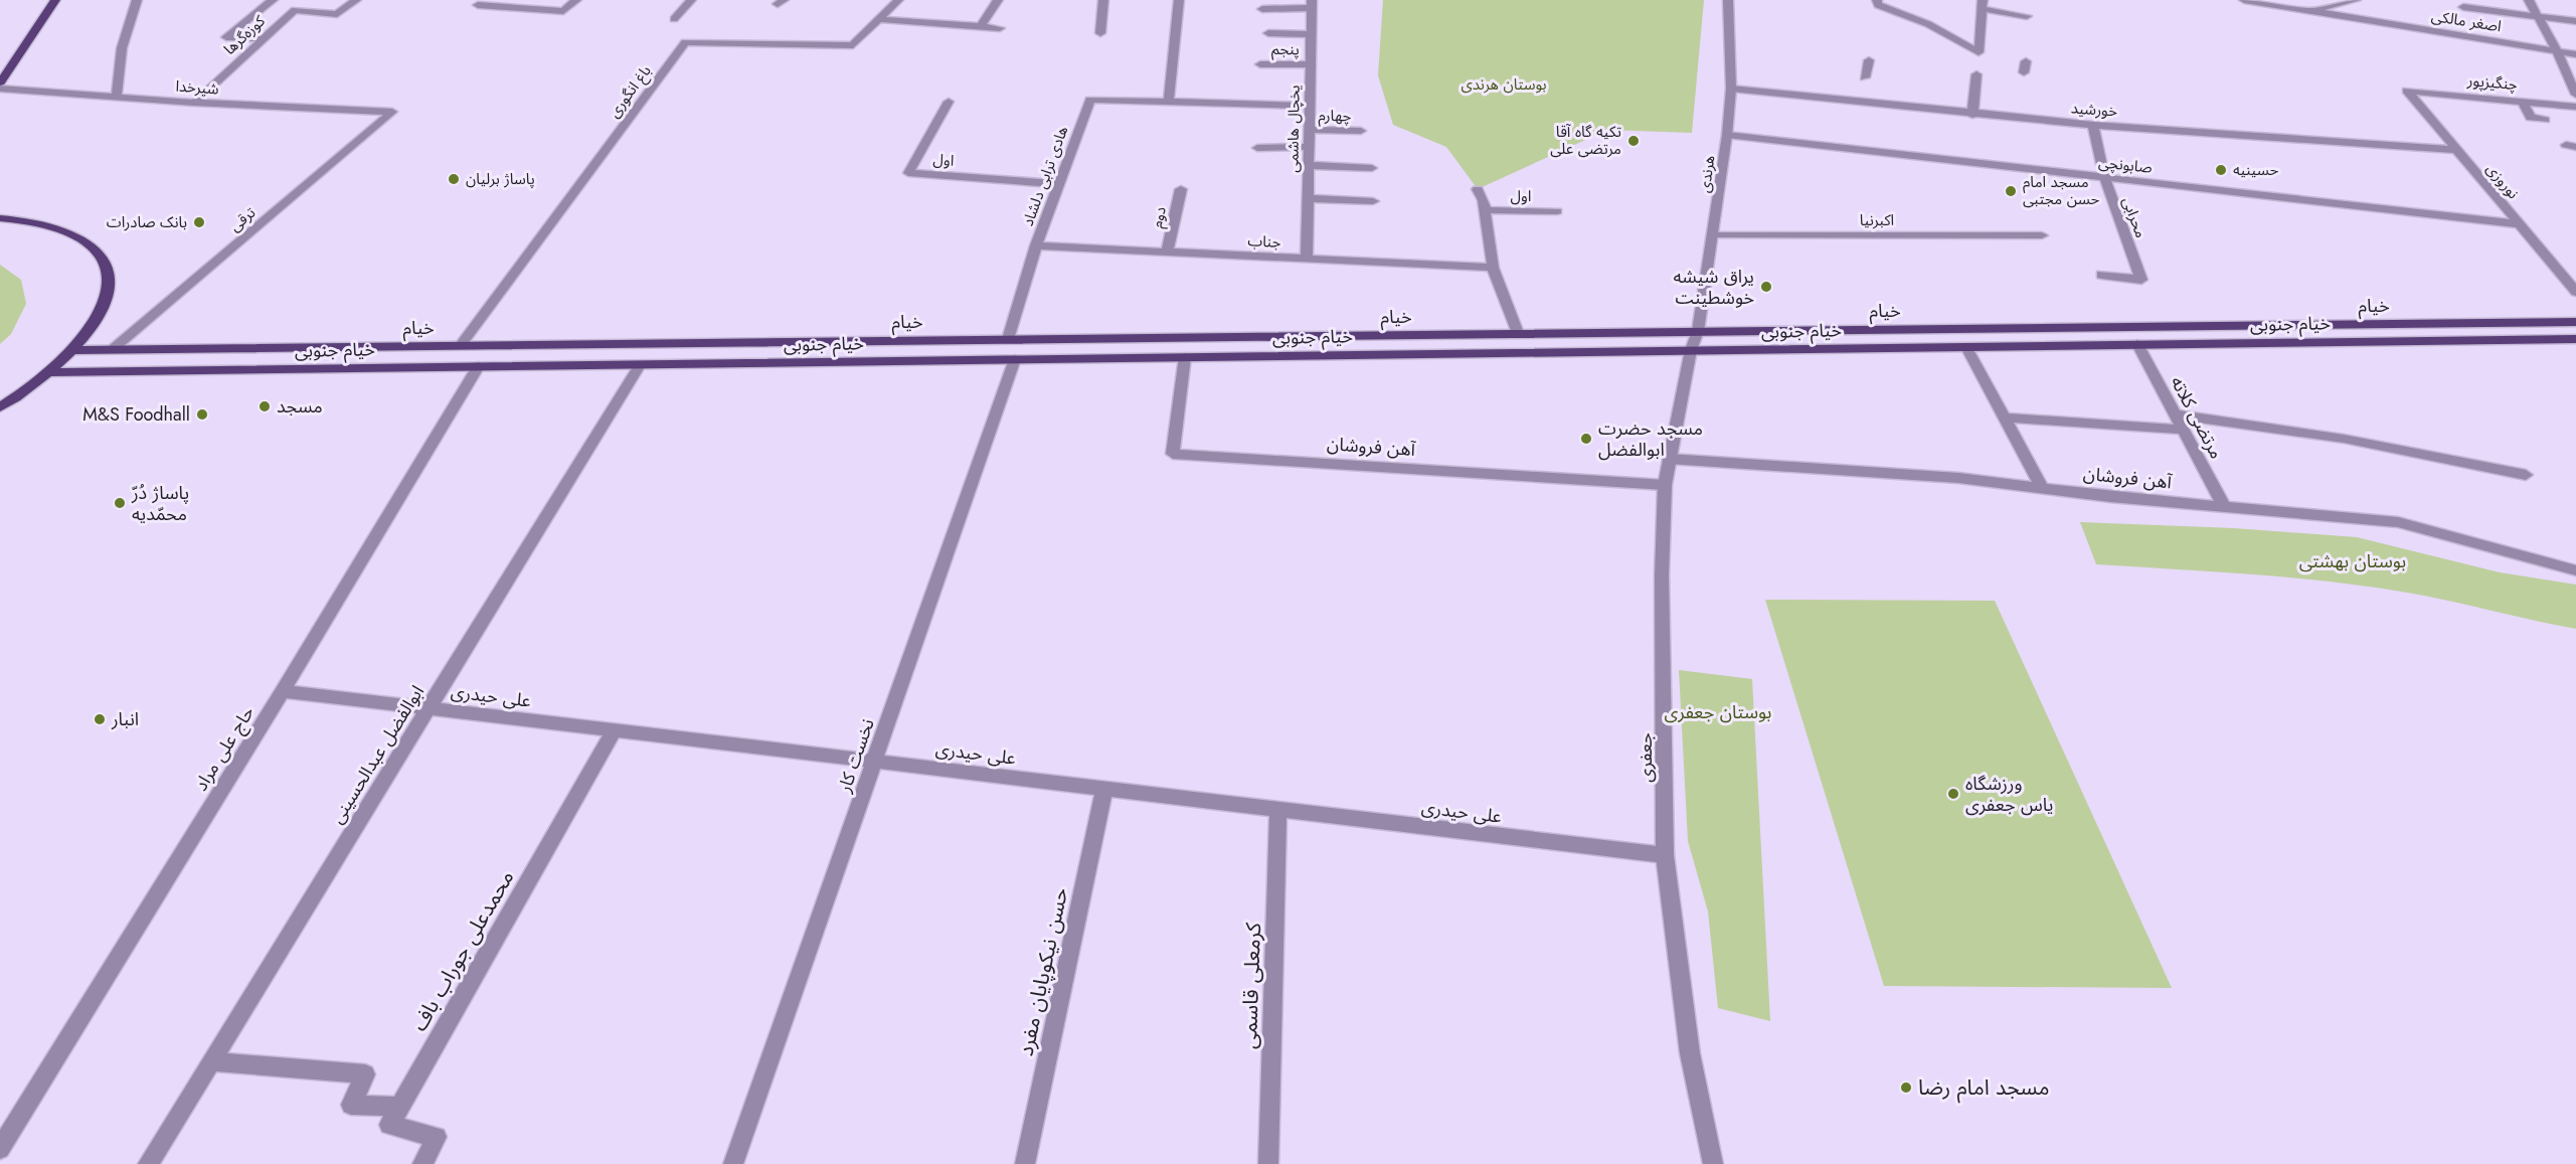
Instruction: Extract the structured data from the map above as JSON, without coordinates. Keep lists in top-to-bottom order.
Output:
{
  "streets": {
    "main road": ["خیام", "خیام جنوبی"],
    "street": [
      "اصغر مالکی",
      "کوزه‌گرها",
      "پنجم",
      "چنگیزپور",
      "شیرخدا",
      "باغ انگوری",
      "خورشید",
      "چهارم",
      "یخچال هاشمی",
      "اول",
      "صابونچی",
      "هرندی",
      "هادی ترابی دلشاد",
      "نوروزی",
      "دوم",
      "محرابی",
      "ترقی",
      "اکبرنیا",
      "جناب",
      "مرتضی کلاته",
      "آهن فروشان",
      "علی حیدری",
      "حاج علی مراد",
      "ابوالفضل عبدالحسینی",
      "نخست کار",
      "جعفری",
      "محمدعلی جوراب باف",
      "حسن نیکوپایان مفرد",
      "کرمعلی قاسمی"
    ]
  },
  "crossings": [
    ["کوزه‌گرها", "شیرخدا"],
    ["پنجم", "یخچال هاشمی"],
    ["چنگیزپور", "نوروزی"],
    ["شیرخدا", "ترقی"],
    ["باغ انگوری", "خیام"],
    ["خورشید", "هرندی"],
    ["خورشید", "نوروزی"],
    ["خورشید", "محرابی"],
    ["چهارم", "یخچال هاشمی"],
    ["یخچال هاشمی", "هادی ترابی دلشاد"],
    ["یخچال هاشمی", "جناب"],
    ["اول", "هادی ترابی دلشاد"],
    ["صابونچی", "هرندی"],
    ["صابونچی", "نوروزی"],
    ["صابونچی", "محرابی"],
    ["هرندی", "اکبرنیا"],
    ["هرندی", "خیام"],
    ["هرندی", "خیام جنوبی"],
    ["هرندی", "جعفری"],
    ["هادی ترابی دلشاد", "جناب"],
    ["هادی ترابی دلشاد", "خیام"],
    ["دوم", "جناب"],
    ["ترقی", "خیام"],
    ["خیام جنوبی", "مرتضی کلاته"],
    ["خیام جنوبی", "آهن فروشان"],
    ["خیام جنوبی", "حاج علی مراد"],
    ["خیام جنوبی", "ابوالفضل عبدالحسینی"],
    ["خیام جنوبی", "نخست کار"],
    ["خیام جنوبی", "جعفری"],
    ["مرتضی کلاته", "آهن فروشان"],
    ["آهن فروشان", "جعفری"],
    ["علی حیدری", "حاج علی مراد"],
    ["علی حیدری", "ابوالفضل عبدالحسینی"],
    ["علی حیدری", "نخست کار"],
    ["علی حیدری", "جعفری"],
    ["علی حیدری", "محمدعلی جوراب باف"],
    ["علی حیدری", "حسن نیکوپایان مفرد"],
    ["علی حیدری", "کرمعلی قاسمی"]
  ],
  "parks": ["بوستان هرندی", "بوستان بهشتی", "بوستان جعفری"],
  "places": [
    "تکیه گاه آقا مرتضی علی",
    "حسینیه",
    "پاساژ برلیان",
    "مسجد امام حسن مجتبی",
    "بانک صادرات",
    "یراق شیشه خوشطینت",
    "مسجد",
    "M&S Foodhall",
    "مسجد حضرت ابوالفضل",
    "پاساژ دُرّ محمّدیه",
    "انبار",
    "ورزشگاه یاس جعفری",
    "مسجد امام رضا"
  ]
}
